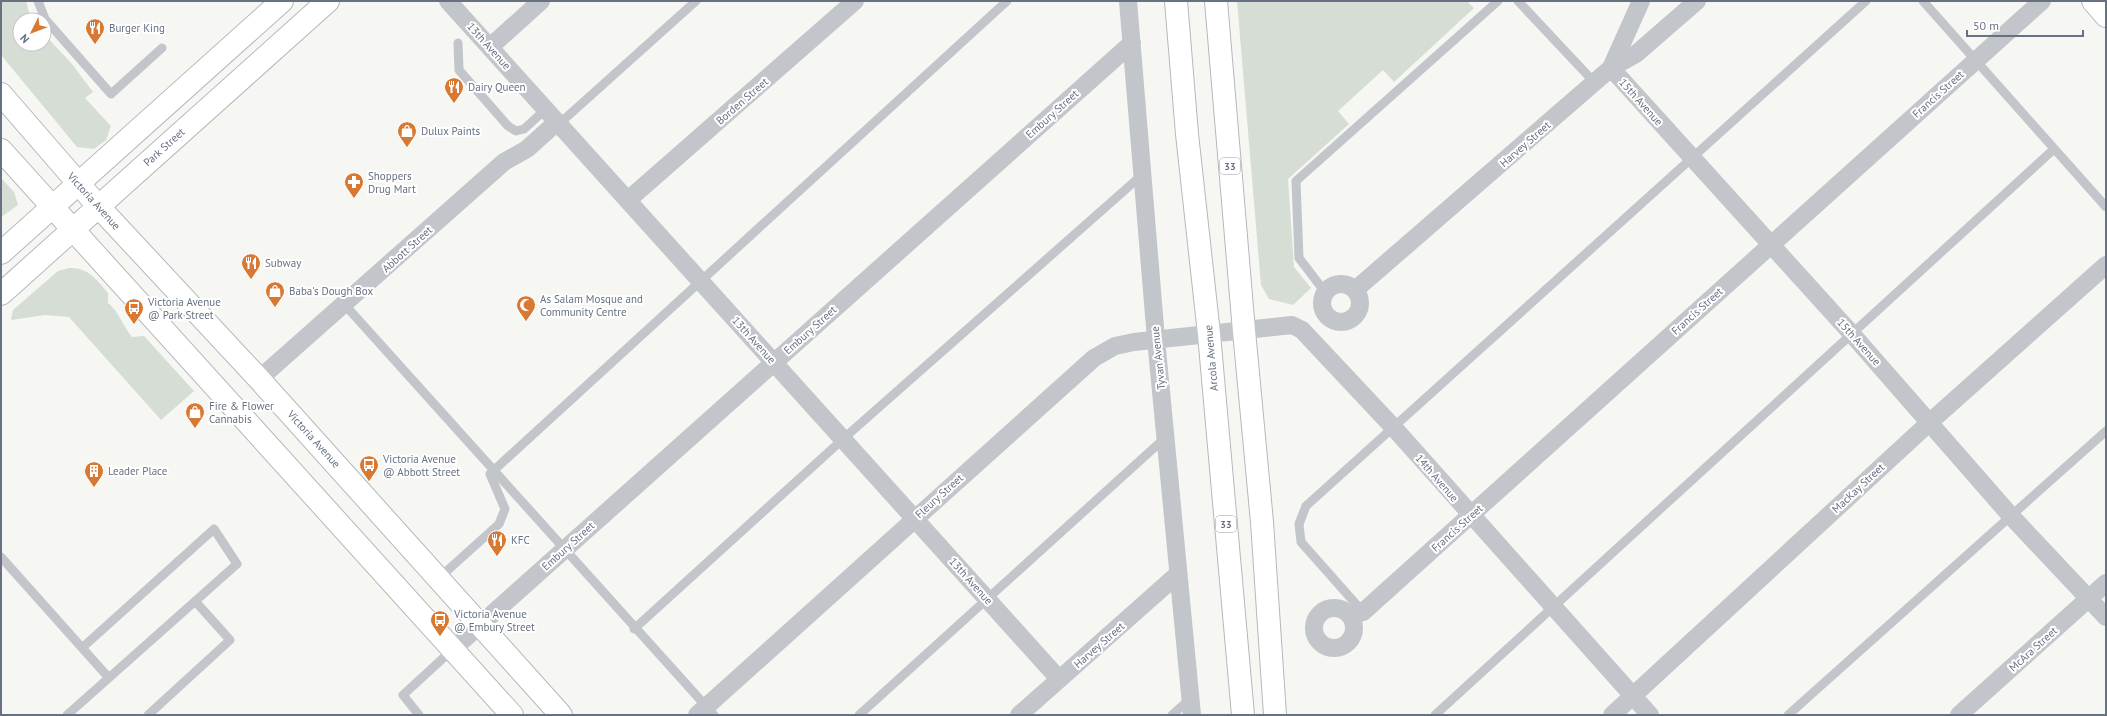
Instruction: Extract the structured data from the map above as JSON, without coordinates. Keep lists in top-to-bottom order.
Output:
{
  "streets": {
    "main road": [
      "Park Street",
      "33",
      "Victoria Avenue",
      "Arcola Avenue"
    ],
    "street": [
      "13th Avenue",
      "Francis Street",
      "Borden Street",
      "15th Avenue",
      "Embury Street",
      "Harvey Street",
      "Abbott Street",
      "Tyvan Avenue",
      "14th Avenue",
      "MacKay Street",
      "Fleury Street",
      "McAra Street"
    ]
  },
  "crossings": [
    ["13th Avenue", "Borden Street"],
    ["13th Avenue", "Embury Street"],
    ["13th Avenue", "Harvey Street"],
    ["13th Avenue", "Abbott Street"],
    ["13th Avenue", "Fleury Street"],
    ["Francis Street", "15th Avenue"],
    ["Francis Street", "14th Avenue"],
    ["15th Avenue", "Harvey Street"],
    ["15th Avenue", "MacKay Street"],
    ["15th Avenue", "McAra Street"],
    ["Embury Street", "Victoria Avenue"],
    ["Embury Street", "Tyvan Avenue"],
    ["Harvey Street", "Tyvan Avenue"],
    ["Park Street", "Victoria Avenue"],
    ["33", "14th Avenue"],
    ["Victoria Avenue", "Abbott Street"],
    ["Tyvan Avenue", "Fleury Street"],
    ["Arcola Avenue", "14th Avenue"],
    ["Arcola Avenue", "Fleury Street"],
    ["14th Avenue", "MacKay Street"],
    ["14th Avenue", "Fleury Street"]
  ],
  "places": {
    "restaurant": [
      "Burger King",
      "Dairy Queen",
      "Subway",
      "KFC"
    ],
    "shop": ["Dulux Paints", "Baba's Dough Box", "Fire & Flower Cannabis"],
    "pharmacy": ["Shoppers Drug Mart"],
    "mosque": ["As Salam Mosque and Community Centre"],
    "bus stop": ["Victoria Avenue @ Park Street", "Victoria Avenue @ Abbott Street", "Victoria Avenue @ Embury Street"],
    "building": ["Leader Place"]
  },
  "scale_bar": "50 m",
  "north": "bottom left"
}
